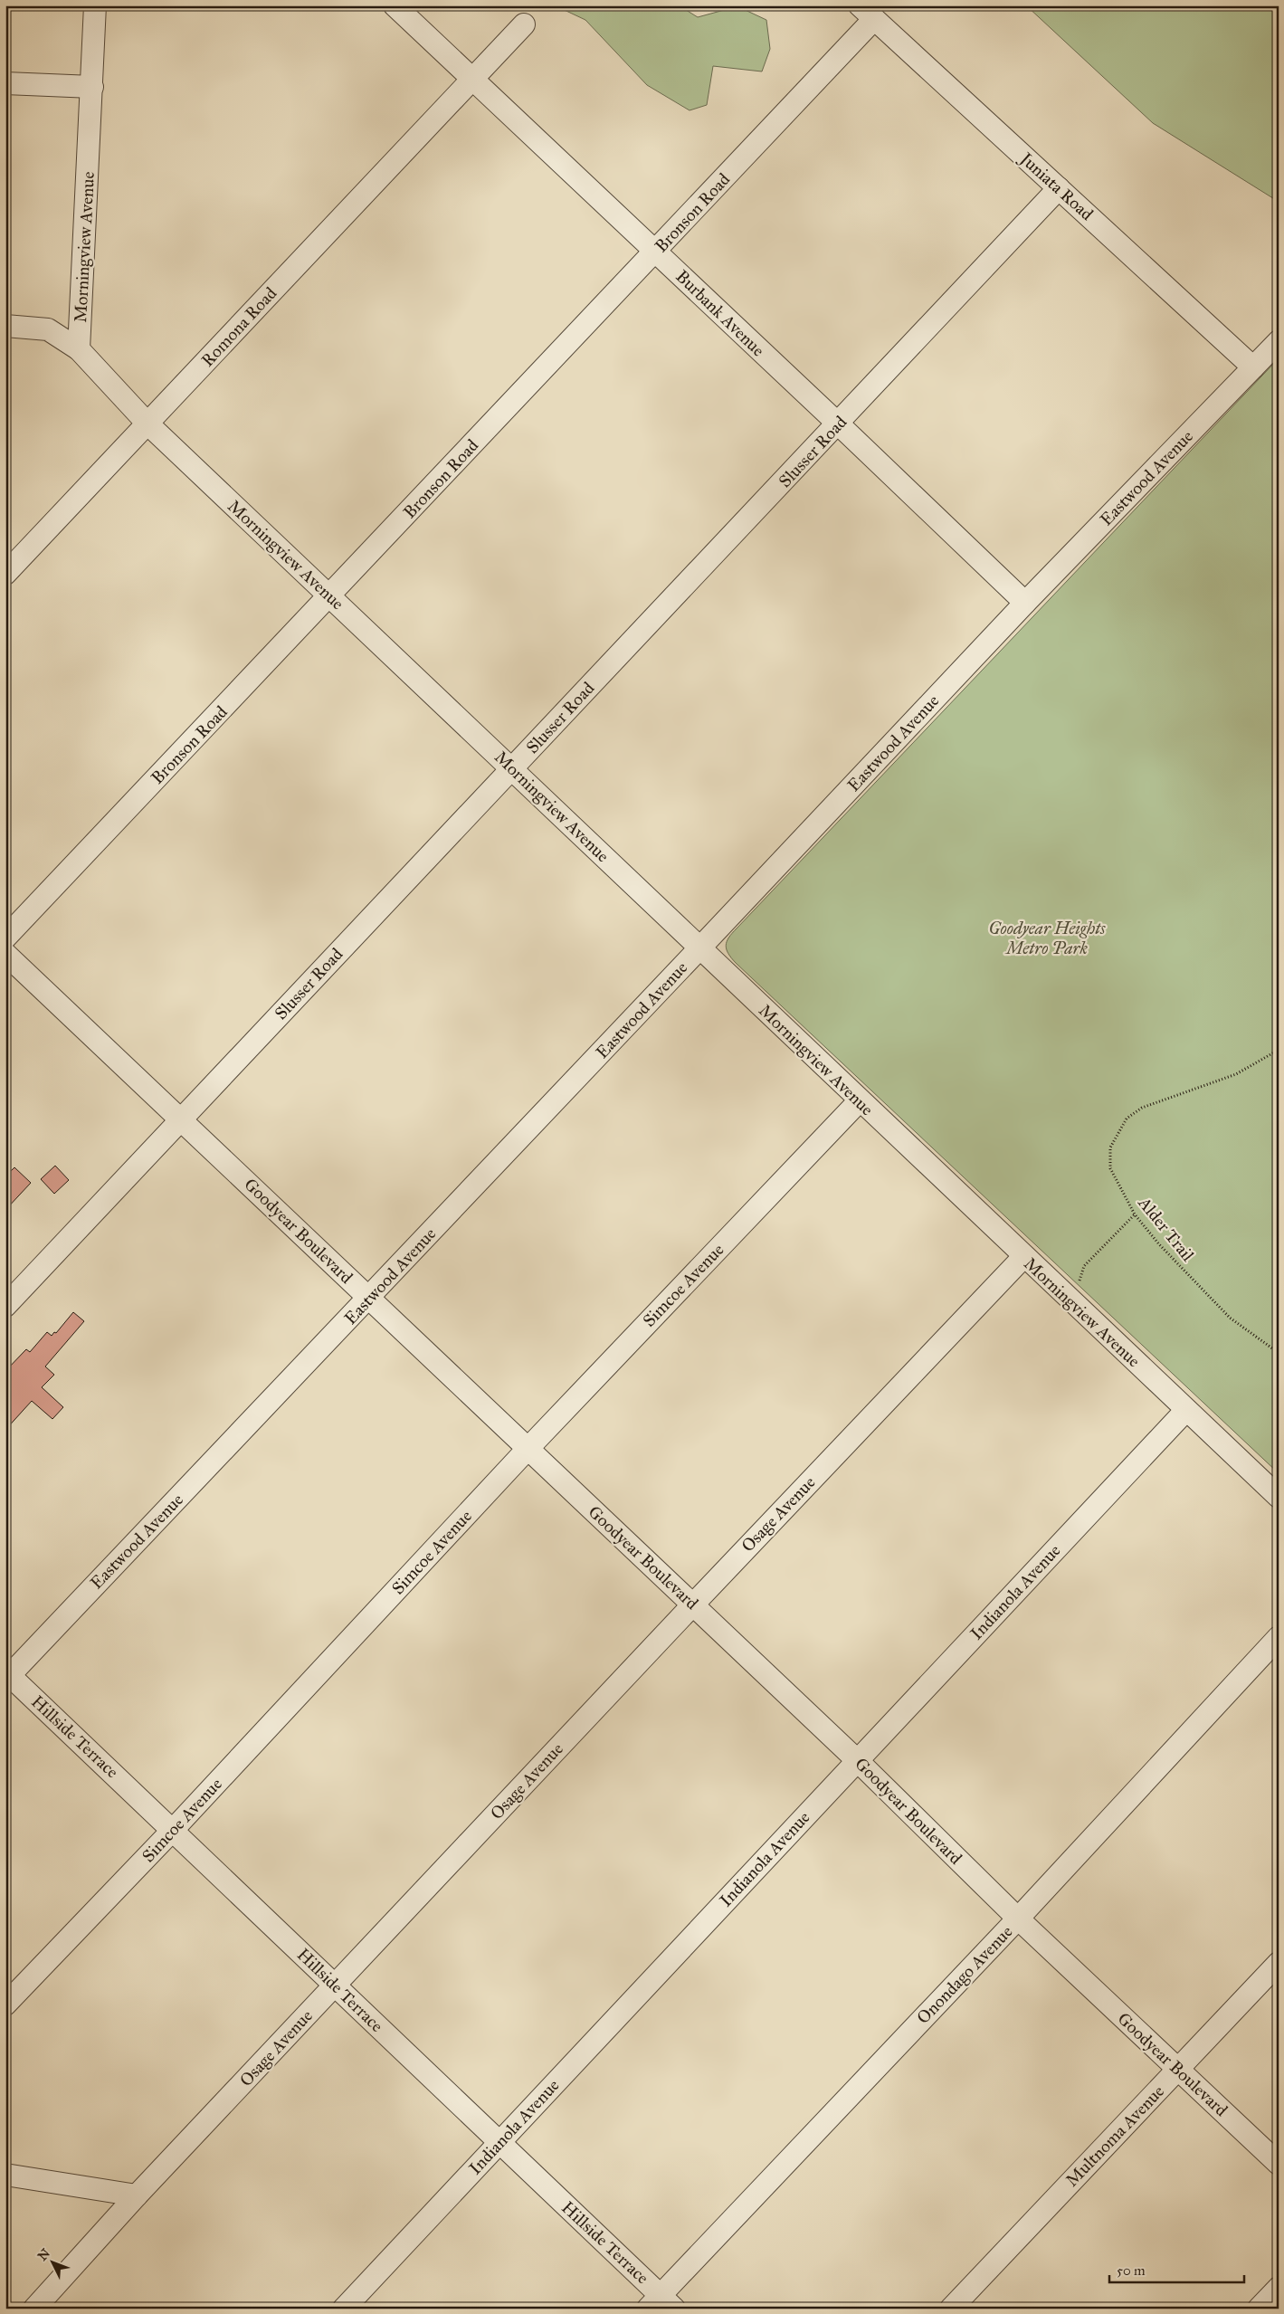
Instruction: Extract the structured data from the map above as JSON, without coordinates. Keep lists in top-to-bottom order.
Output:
{
  "streets": {
    "street": [
      "Juniata Road",
      "Bronson Road",
      "Morningview Avenue",
      "Burbank Avenue",
      "Romona Road",
      "Slusser Road",
      "Eastwood Avenue",
      "Goodyear Boulevard",
      "Simcoe Avenue",
      "Osage Avenue",
      "Indianola Avenue",
      "Hillside Terrace",
      "Onondago Avenue",
      "Multnoma Avenue"
    ],
    "path": ["Alder Trail"]
  },
  "crossings": [
    ["Juniata Road", "Bronson Road"],
    ["Juniata Road", "Slusser Road"],
    ["Juniata Road", "Eastwood Avenue"],
    ["Bronson Road", "Morningview Avenue"],
    ["Bronson Road", "Burbank Avenue"],
    ["Morningview Avenue", "Romona Road"],
    ["Morningview Avenue", "Slusser Road"],
    ["Morningview Avenue", "Eastwood Avenue"],
    ["Morningview Avenue", "Simcoe Avenue"],
    ["Morningview Avenue", "Osage Avenue"],
    ["Morningview Avenue", "Indianola Avenue"],
    ["Burbank Avenue", "Romona Road"],
    ["Burbank Avenue", "Slusser Road"],
    ["Burbank Avenue", "Eastwood Avenue"],
    ["Slusser Road", "Goodyear Boulevard"],
    ["Eastwood Avenue", "Goodyear Boulevard"],
    ["Eastwood Avenue", "Hillside Terrace"],
    ["Goodyear Boulevard", "Simcoe Avenue"],
    ["Goodyear Boulevard", "Osage Avenue"],
    ["Goodyear Boulevard", "Indianola Avenue"],
    ["Goodyear Boulevard", "Onondago Avenue"],
    ["Goodyear Boulevard", "Multnoma Avenue"],
    ["Simcoe Avenue", "Hillside Terrace"],
    ["Osage Avenue", "Hillside Terrace"],
    ["Indianola Avenue", "Hillside Terrace"],
    ["Hillside Terrace", "Onondago Avenue"]
  ],
  "parks": ["Goodyear Heights Metro Park"],
  "scale_bar": "50 m",
  "north": "top left"
}
